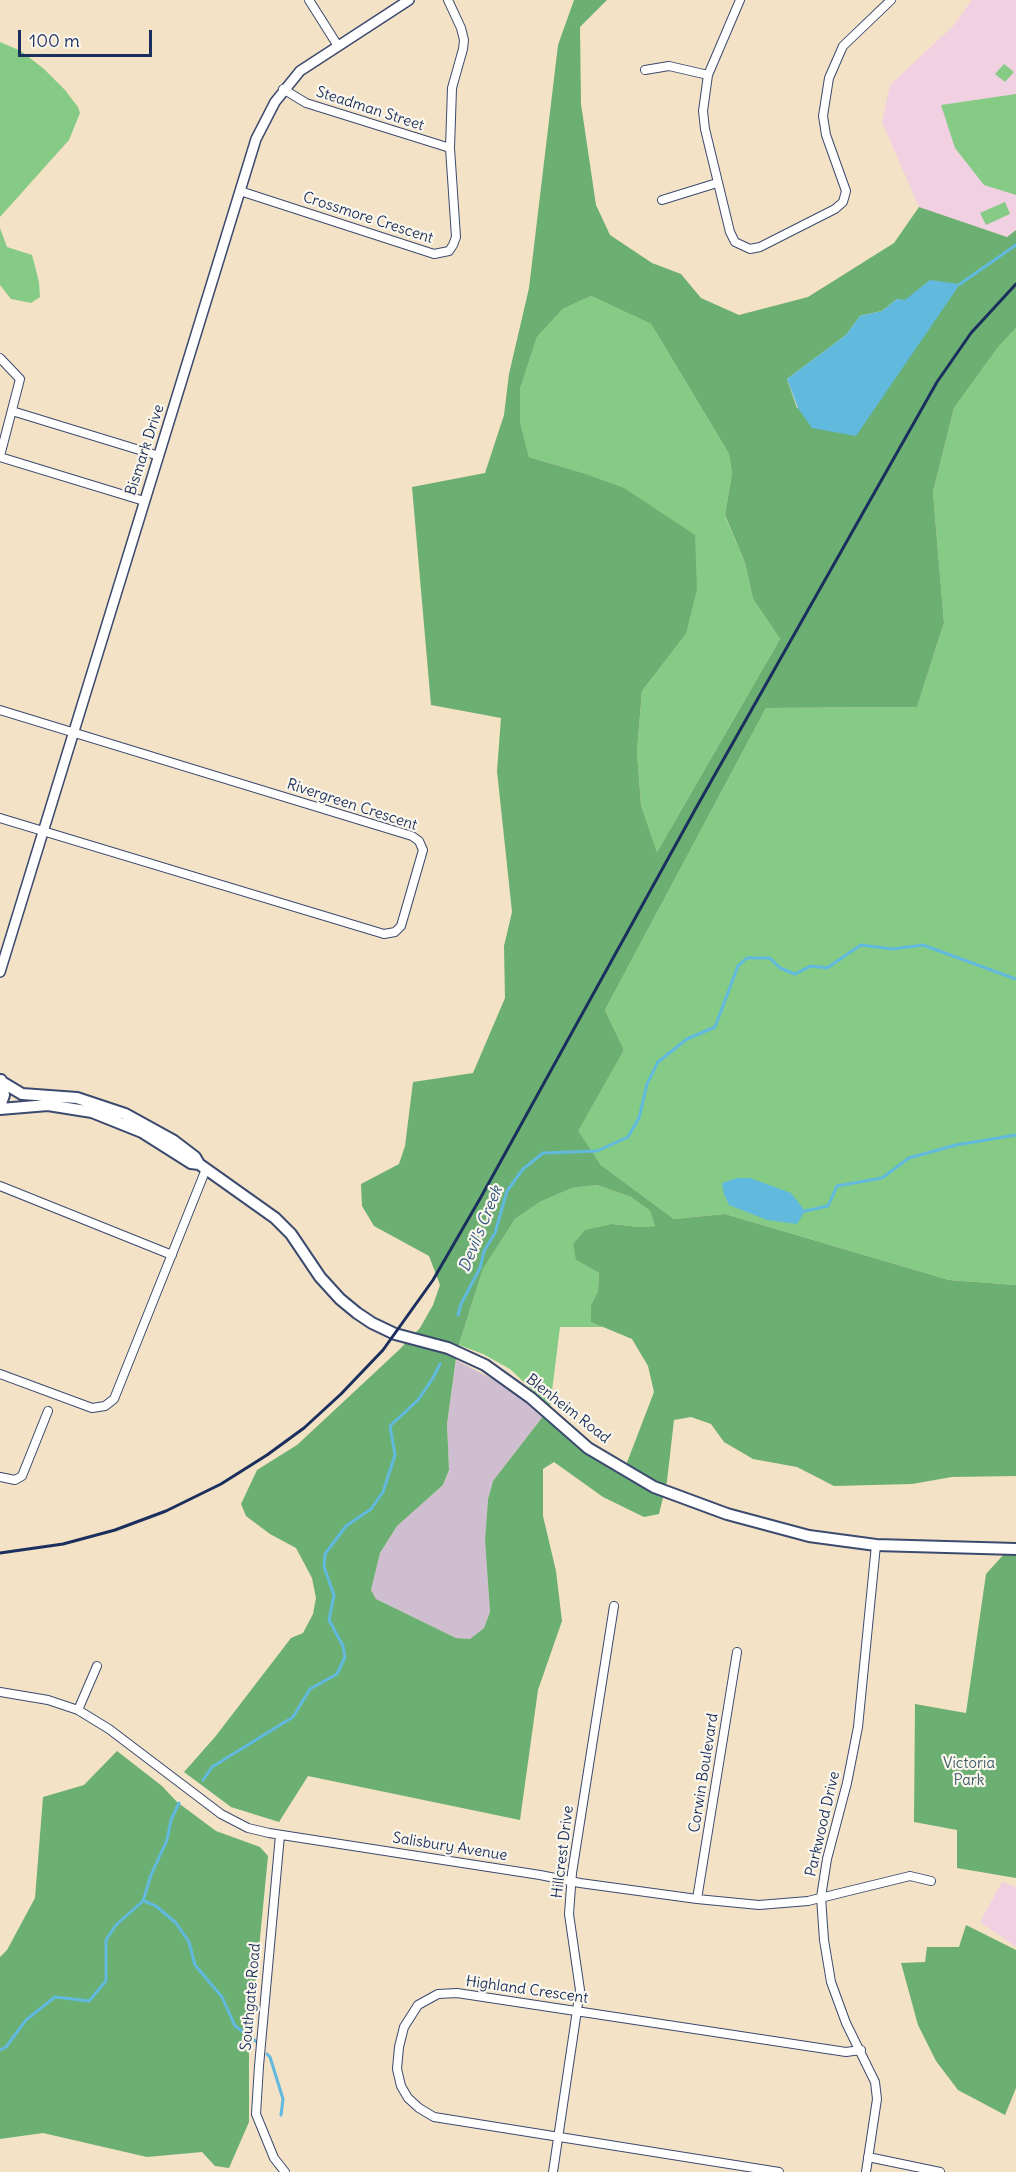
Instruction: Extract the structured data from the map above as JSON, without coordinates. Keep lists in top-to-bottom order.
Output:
{
  "streets": {
    "main road": ["Blenheim Road"],
    "street": [
      "Steadman Street",
      "Crossmore Crescent",
      "Bismark Drive",
      "Rivergreen Crescent",
      "Corwin Boulevard",
      "Parkwood Drive",
      "Salisbury Avenue",
      "Hillcrest Drive",
      "Highland Crescent",
      "Southgate Road"
    ]
  },
  "crossings": [
    ["Steadman Street", "Crossmore Crescent"],
    ["Steadman Street", "Bismark Drive"],
    ["Crossmore Crescent", "Bismark Drive"],
    ["Bismark Drive", "Rivergreen Crescent"],
    ["Blenheim Road", "Parkwood Drive"],
    ["Corwin Boulevard", "Salisbury Avenue"],
    ["Parkwood Drive", "Salisbury Avenue"],
    ["Parkwood Drive", "Highland Crescent"],
    ["Salisbury Avenue", "Hillcrest Drive"],
    ["Salisbury Avenue", "Southgate Road"],
    ["Hillcrest Drive", "Highland Crescent"]
  ],
  "water": ["Devil's Creek"],
  "parks": ["Victoria Park"],
  "scale_bar": "100 m"
}
